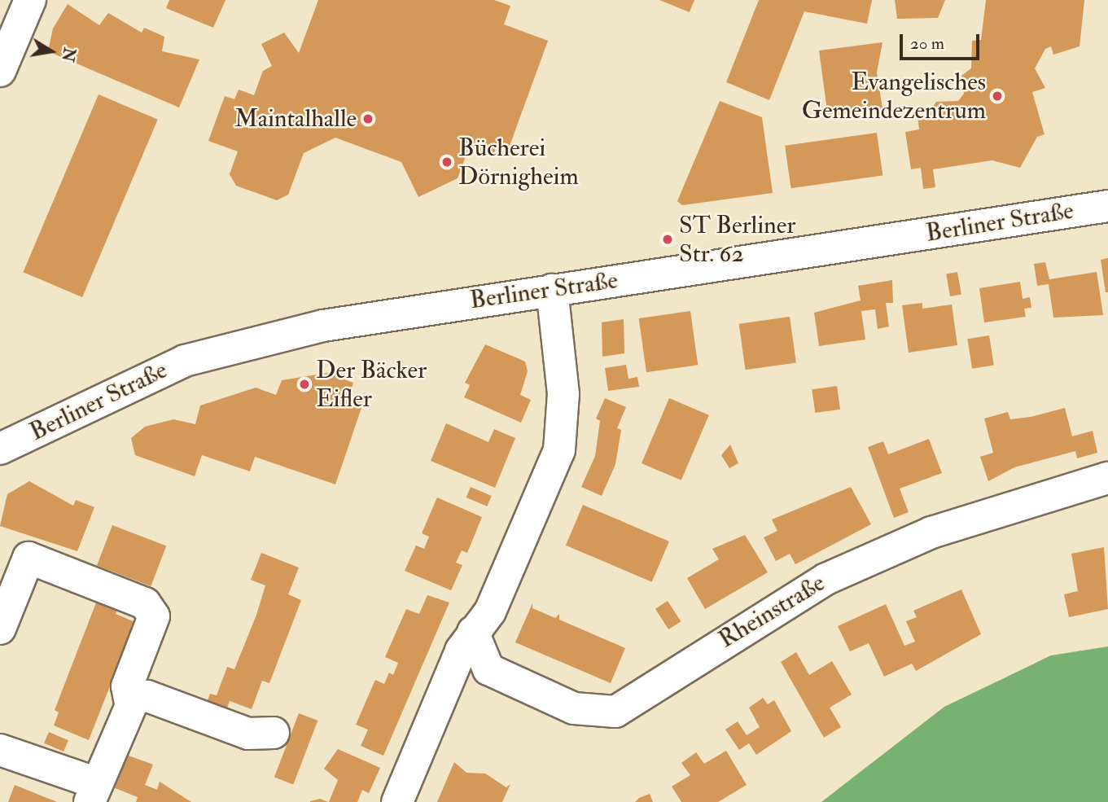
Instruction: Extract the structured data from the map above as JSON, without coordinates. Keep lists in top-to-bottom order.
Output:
{
  "streets": {
    "street": ["Berliner Straße", "Rheinstraße"]
  },
  "places": [
    "Evangelisches Gemeindezentrum",
    "Maintalhalle",
    "Bücherei Dörnigheim",
    "ST Berliner Str. 62",
    "Der Bäcker Eifler"
  ],
  "scale_bar": "20 m",
  "north": "right"
}
